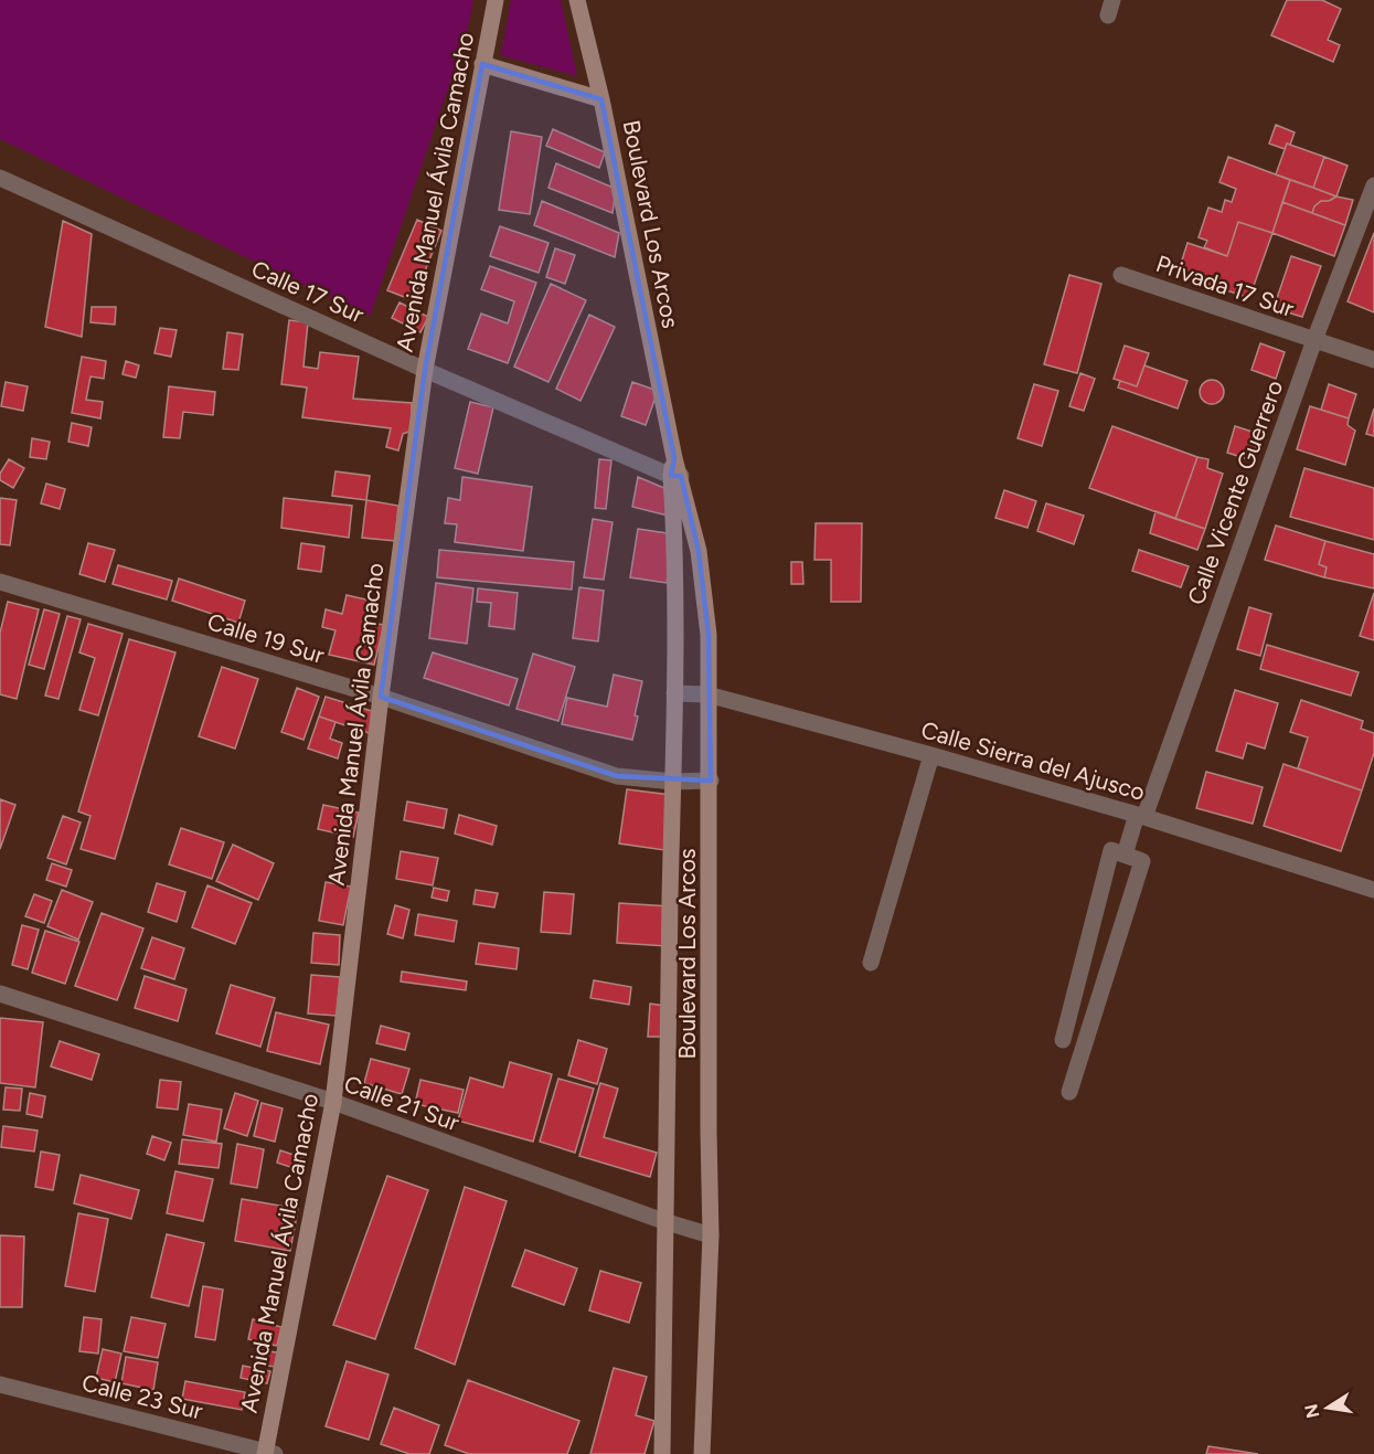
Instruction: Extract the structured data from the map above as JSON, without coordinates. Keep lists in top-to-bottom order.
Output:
{
  "streets": {
    "main road": ["Avenida Manuel Ávila Camacho", "Boulevard Los Arcos"],
    "street": [
      "Privada 17 Sur",
      "Calle 17 Sur",
      "Calle Vicente Guerrero",
      "Calle 19 Sur",
      "Calle Sierra del Ajusco",
      "Calle 21 Sur",
      "Calle 23 Sur"
    ]
  },
  "crossings": [
    ["Avenida Manuel Ávila Camacho", "Calle 17 Sur"],
    ["Avenida Manuel Ávila Camacho", "Calle 19 Sur"],
    ["Avenida Manuel Ávila Camacho", "Calle 21 Sur"],
    ["Avenida Manuel Ávila Camacho", "Calle 23 Sur"],
    ["Boulevard Los Arcos", "Calle 17 Sur"],
    ["Boulevard Los Arcos", "Calle 19 Sur"],
    ["Boulevard Los Arcos", "Calle Sierra del Ajusco"],
    ["Boulevard Los Arcos", "Calle 21 Sur"],
    ["Privada 17 Sur", "Calle Vicente Guerrero"],
    ["Calle Vicente Guerrero", "Calle Sierra del Ajusco"]
  ],
  "north": "left"
}
